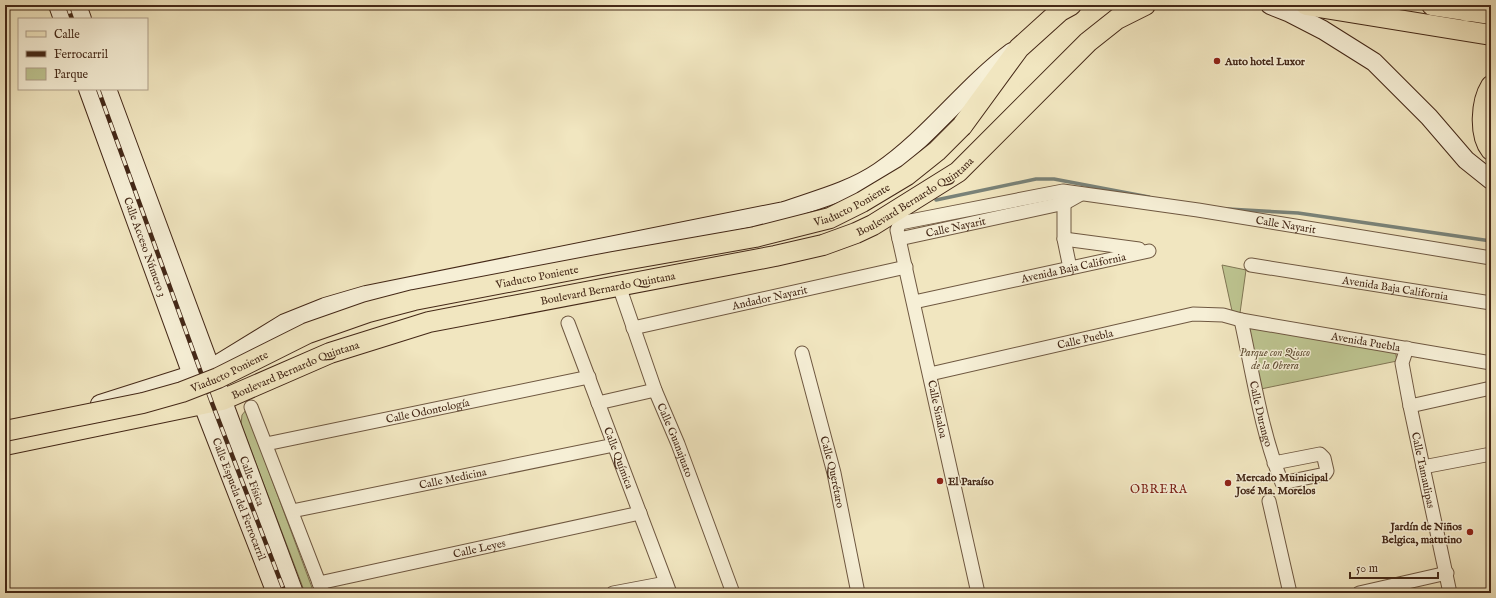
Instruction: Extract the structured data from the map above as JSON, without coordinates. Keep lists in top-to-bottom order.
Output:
{
  "streets": {
    "main road": ["Boulevard Bernardo Quintana", "Viaducto Poniente"],
    "street": [
      "Calle Nayarit",
      "Calle Acceso Número 3",
      "Avenida Baja California",
      "Andador Nayarit",
      "Calle Puebla",
      "Avenida Puebla",
      "Calle Sinaloa",
      "Calle Odontología",
      "Calle Durango",
      "Calle Guanajuato",
      "Calle Química",
      "Calle Tamaulipas",
      "Calle Querétaro",
      "Calle Medicina",
      "Calle Física",
      "Calle Espuela del Ferrocarril",
      "Calle Leyes"
    ]
  },
  "crossings": [
    ["Boulevard Bernardo Quintana", "Calle Acceso Número 3"],
    ["Boulevard Bernardo Quintana", "Calle Guanajuato"],
    ["Boulevard Bernardo Quintana", "Calle Física"],
    ["Boulevard Bernardo Quintana", "Calle Espuela del Ferrocarril"],
    ["Calle Nayarit", "Calle Sinaloa"],
    ["Calle Acceso Número 3", "Calle Física"],
    ["Calle Acceso Número 3", "Calle Espuela del Ferrocarril"],
    ["Avenida Baja California", "Calle Sinaloa"],
    ["Andador Nayarit", "Calle Sinaloa"],
    ["Andador Nayarit", "Calle Guanajuato"],
    ["Calle Puebla", "Avenida Puebla"],
    ["Calle Puebla", "Calle Sinaloa"],
    ["Calle Puebla", "Calle Durango"],
    ["Avenida Puebla", "Calle Durango"],
    ["Avenida Puebla", "Calle Tamaulipas"],
    ["Calle Odontología", "Calle Química"],
    ["Calle Química", "Calle Medicina"],
    ["Calle Química", "Calle Leyes"],
    ["Calle Física", "Calle Espuela del Ferrocarril"]
  ],
  "districts": ["OBRERA"],
  "parks": ["Parque con Qiosco de la Obrera"],
  "places": [
    "Auto hotel Luxor",
    "El Paraíso",
    "Mercado Muinicipal José Ma. Morelos",
    "Jardín de Niños Belgica, matutino"
  ],
  "legend": ["Calle", "Ferrocarril", "Parque"],
  "scale_bar": "50 m"
}
